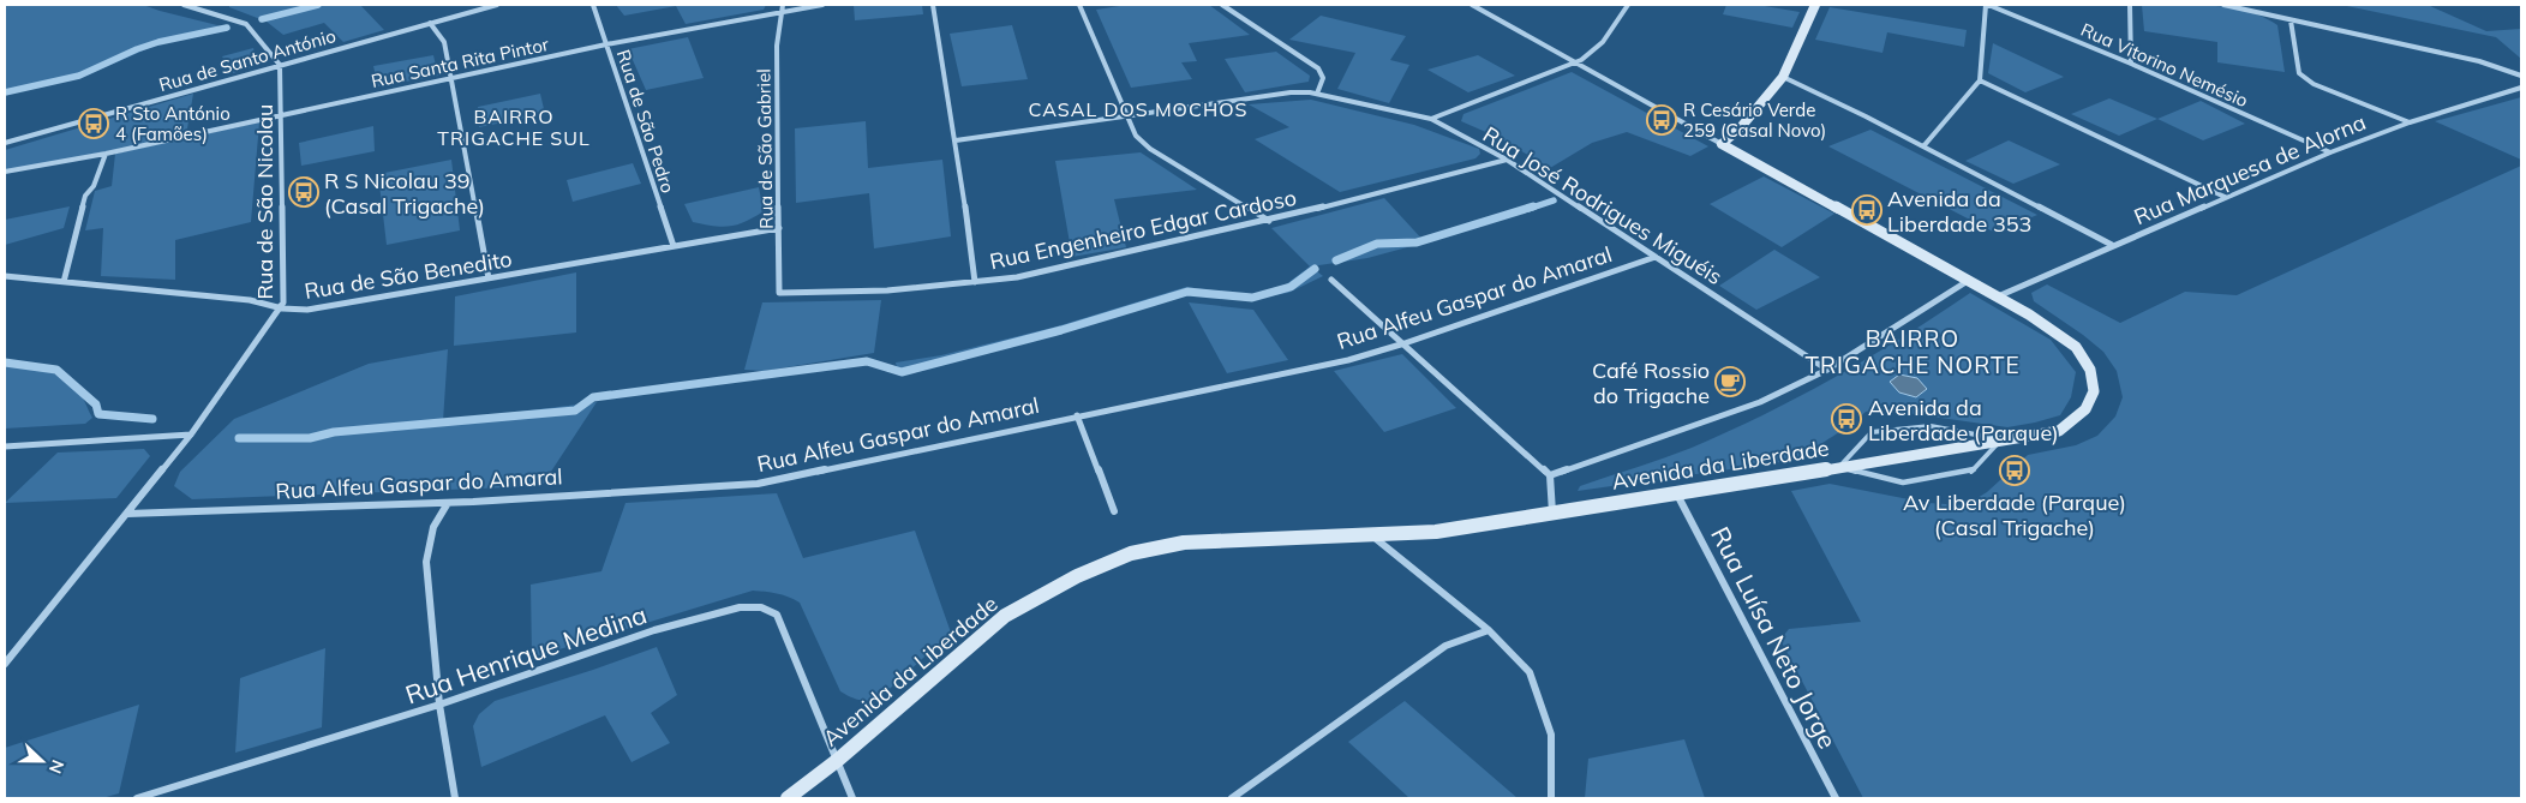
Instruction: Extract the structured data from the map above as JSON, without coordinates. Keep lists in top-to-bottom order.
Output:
{
  "streets": {
    "street": [
      "Rua de Santo António",
      "Rua Santa Rita Pintor",
      "Rua Vitorino Nemésio",
      "Rua de São Pedro",
      "Rua de São Gabriel",
      "Rua Marquesa de Alorna",
      "Rua de São Nicolau",
      "Rua José Rodrigues Miguéis",
      "Rua Engenheiro Edgar Cardoso",
      "Rua de São Benedito",
      "Rua Alfeu Gaspar do Amaral",
      "Avenida da Liberdade",
      "Rua Luísa Neto Jorge",
      "Rua Henrique Medina"
    ]
  },
  "crossings": [
    ["Rua de Santo António", "Rua de São Nicolau"],
    ["Rua Santa Rita Pintor", "Rua de São Pedro"],
    ["Rua Santa Rita Pintor", "Rua de São Gabriel"],
    ["Rua Santa Rita Pintor", "Rua de São Nicolau"],
    ["Rua Vitorino Nemésio", "Rua Marquesa de Alorna"],
    ["Rua de São Pedro", "Rua de São Benedito"],
    ["Rua de São Gabriel", "Rua Engenheiro Edgar Cardoso"],
    ["Rua de São Gabriel", "Rua de São Benedito"],
    ["Rua Marquesa de Alorna", "Avenida da Liberdade"],
    ["Rua de São Nicolau", "Rua de São Benedito"],
    ["Rua de São Nicolau", "Rua Alfeu Gaspar do Amaral"],
    ["Rua José Rodrigues Miguéis", "Rua Engenheiro Edgar Cardoso"],
    ["Rua José Rodrigues Miguéis", "Rua Alfeu Gaspar do Amaral"],
    ["Avenida da Liberdade", "Rua Luísa Neto Jorge"],
    ["Avenida da Liberdade", "Rua Henrique Medina"]
  ],
  "districts": ["CASAL DOS MOCHOS", "BAIRRO TRIGACHE SUL", "BAIRRO TRIGACHE NORTE"],
  "places": {
    "bus stop": [
      "R Cesário Verde 259 (Casal Novo)",
      "R Sto António 4 (Famões)",
      "R S Nicolau 39 (Casal Trigache)",
      "Avenida da Liberdade 353",
      "Avenida da Liberdade (Parque)",
      "Av Liberdade (Parque) (Casal Trigache)"
    ],
    "cafe": ["Café Rossio do Trigache"]
  },
  "north": "right"
}
